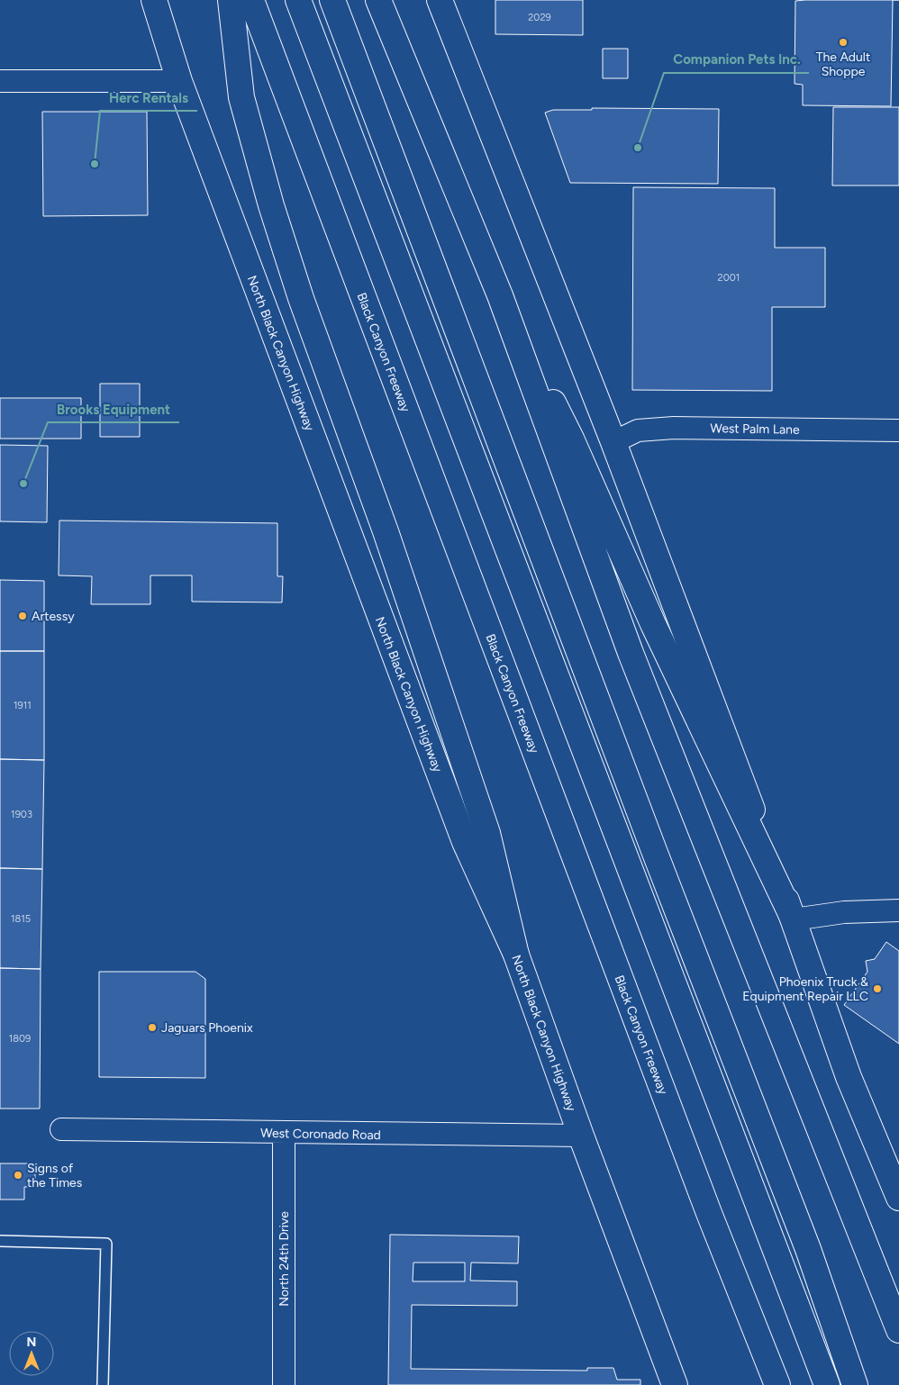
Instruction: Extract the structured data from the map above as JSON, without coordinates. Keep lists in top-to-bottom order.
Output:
{
  "streets": {
    "main road": ["Black Canyon Freeway", "North Black Canyon Highway"],
    "street": ["West Palm Lane", "West Coronado Road", "North 24th Drive"]
  },
  "crossings": [
    ["North Black Canyon Highway", "West Coronado Road"],
    ["West Coronado Road", "North 24th Drive"]
  ],
  "places": [
    "The Adult Shoppe",
    "Companion Pets Inc.",
    "Herc Rentals",
    "Brooks Equipment",
    "Artessy",
    "Phoenix Truck & Equipment Repair LLC",
    "Jaguars Phoenix",
    "Signs of the Times"
  ],
  "house_numbers": [
    "2029",
    "2001",
    "1911",
    "1903",
    "1815",
    "1809"
  ],
  "north": "top"
}
